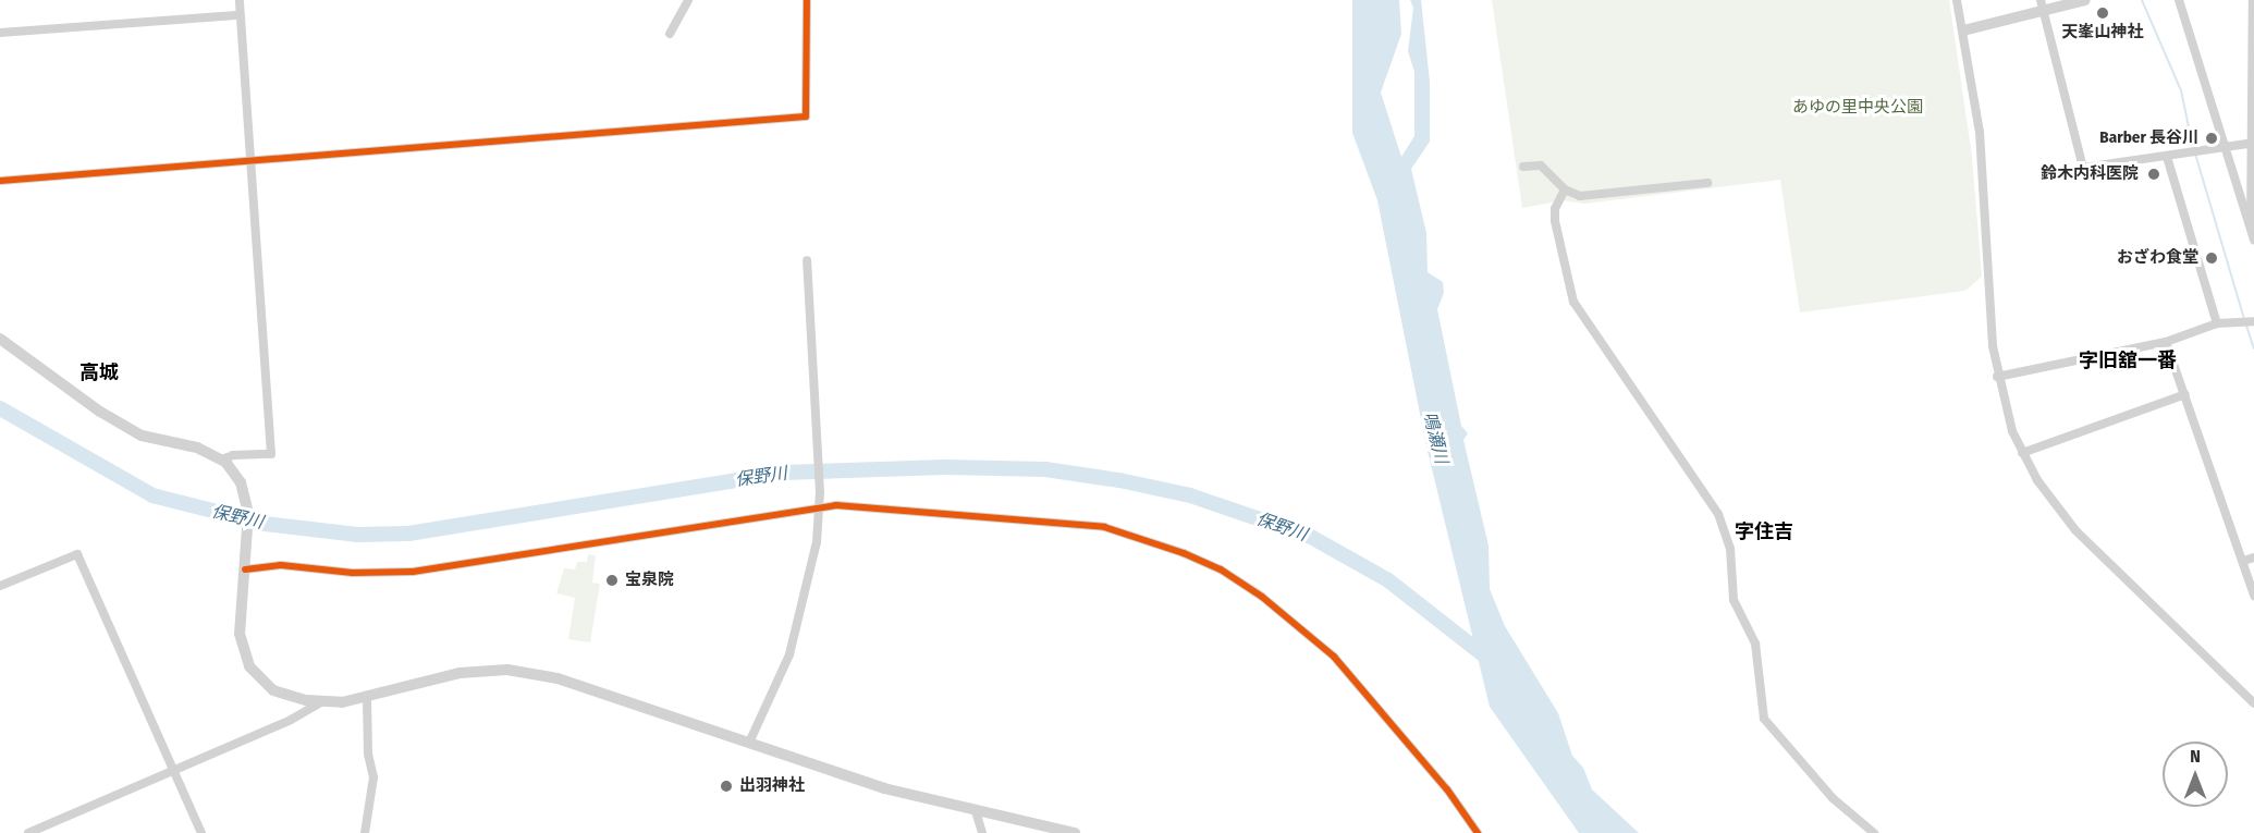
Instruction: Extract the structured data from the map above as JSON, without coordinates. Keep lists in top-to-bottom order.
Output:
{
  "districts": ["字旧舘一番", "高城", "字住吉"],
  "water": ["鳴瀬川", "保野川"],
  "parks": ["あゆの里中央公園"],
  "places": [
    "天峯山神社",
    "Barber 長谷川",
    "鈴木内科医院",
    "おざわ食堂",
    "宝泉院",
    "出羽神社"
  ],
  "north": "top"
}
